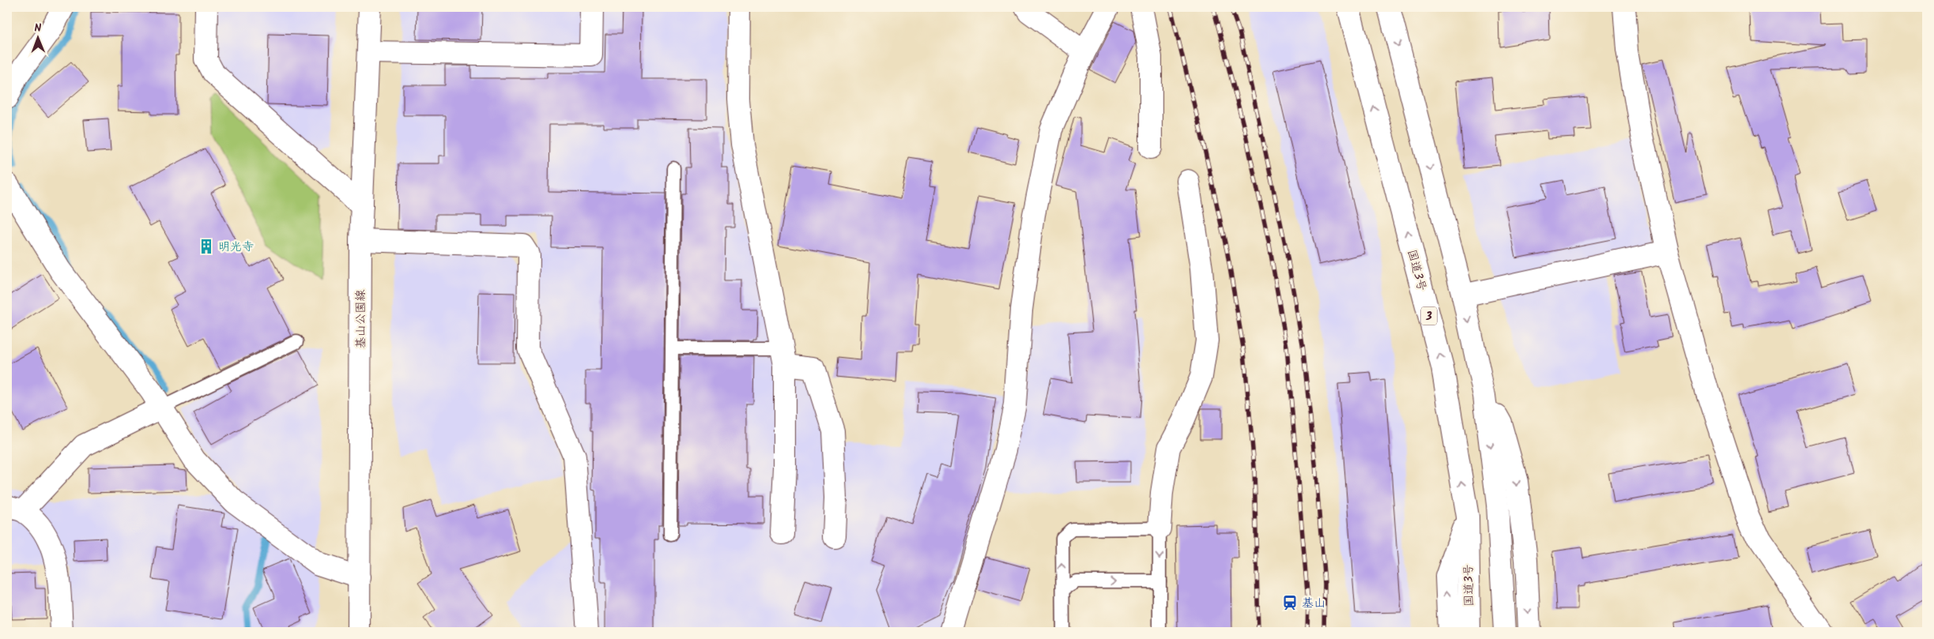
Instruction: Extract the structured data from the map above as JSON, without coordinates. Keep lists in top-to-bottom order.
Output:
{
  "streets": {
    "main road": ["国道3号", "3", "基山公園線"]
  },
  "places": {
    "building": ["明光寺"],
    "station": ["基山"]
  },
  "north": "top"
}
